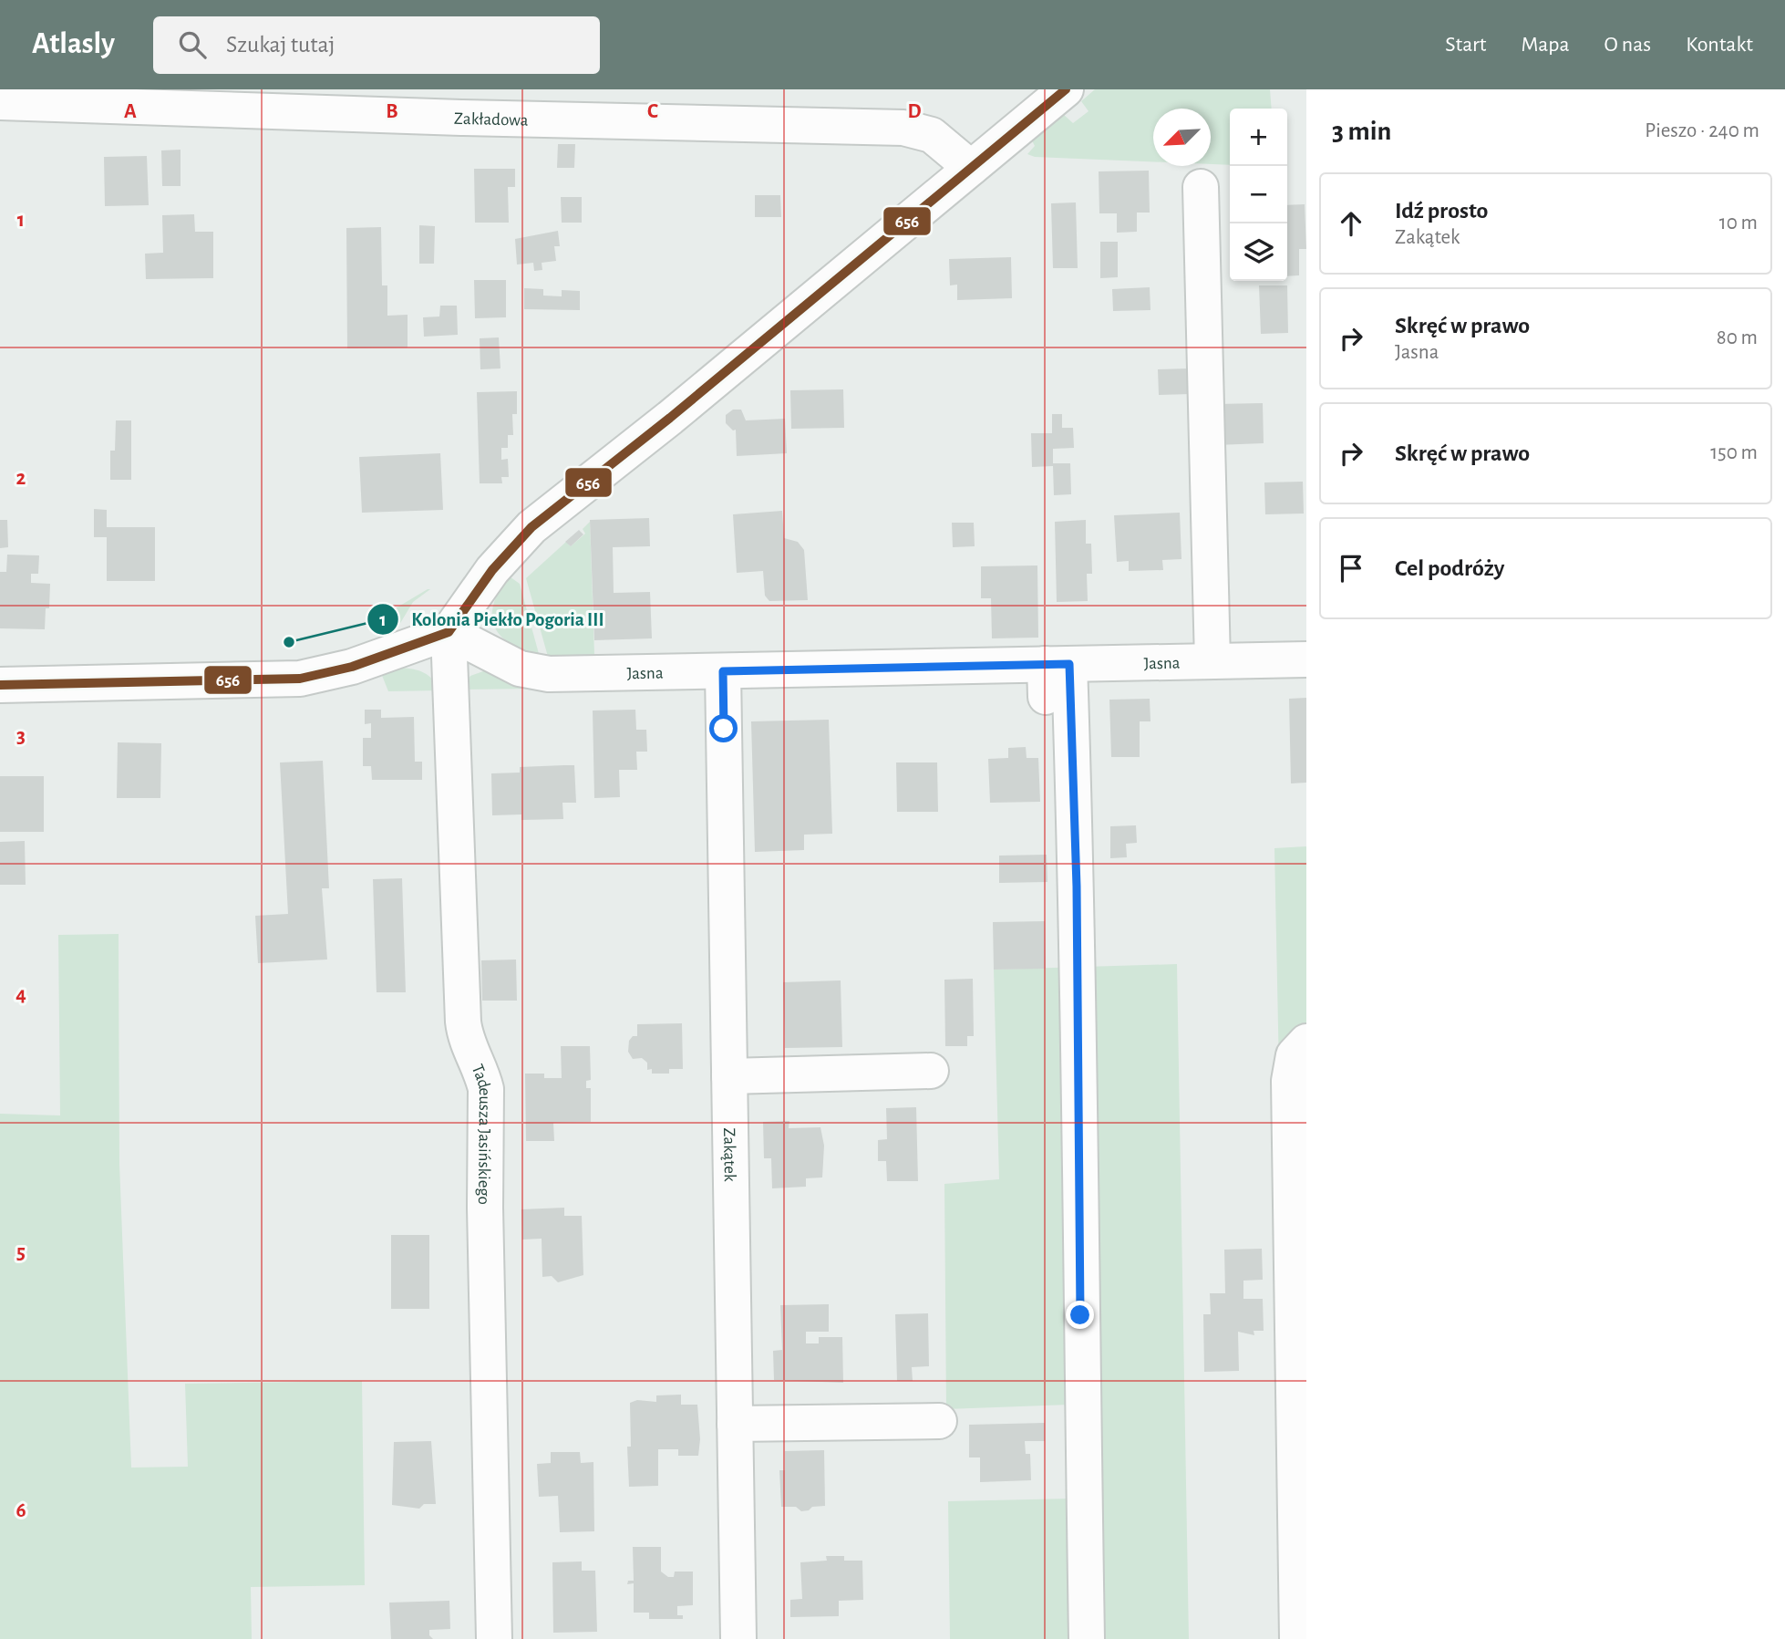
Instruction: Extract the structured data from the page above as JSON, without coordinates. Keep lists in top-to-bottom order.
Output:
{
  "streets": {
    "street": [
      "Zakładowa",
      "Jasna",
      "Tadeusza Jasińskiego",
      "Zakątek"
    ]
  },
  "crossings": [
    ["Jasna", "Tadeusza Jasińskiego"],
    ["Jasna", "Zakątek"]
  ],
  "places": ["Kolonia Piekło Pogoria III"],
  "lines": ["transit line 656"],
  "north": "bottom left",
  "page": {
    "header": "Atlasly",
    "search": "Szukaj tutaj",
    "nav": [
      "Start",
      "Mapa",
      "O nas",
      "Kontakt"
    ],
    "heading": ["3 min", "Pieszo · 240 m"],
    "map_buttons": ["+", "−"],
    "list": [
      ["Idź prosto", "Zakątek", "10 m"],
      ["Skręć w prawo", "Jasna", "80 m"],
      ["Skręć w prawo", "150 m"],
      "Cel podróży"
    ]
  },
  "grid": {
    "columns": [
      "A",
      "B",
      "C",
      "D"
    ],
    "rows": [
      "1",
      "2",
      "3",
      "4",
      "5",
      "6"
    ]
  }
}
